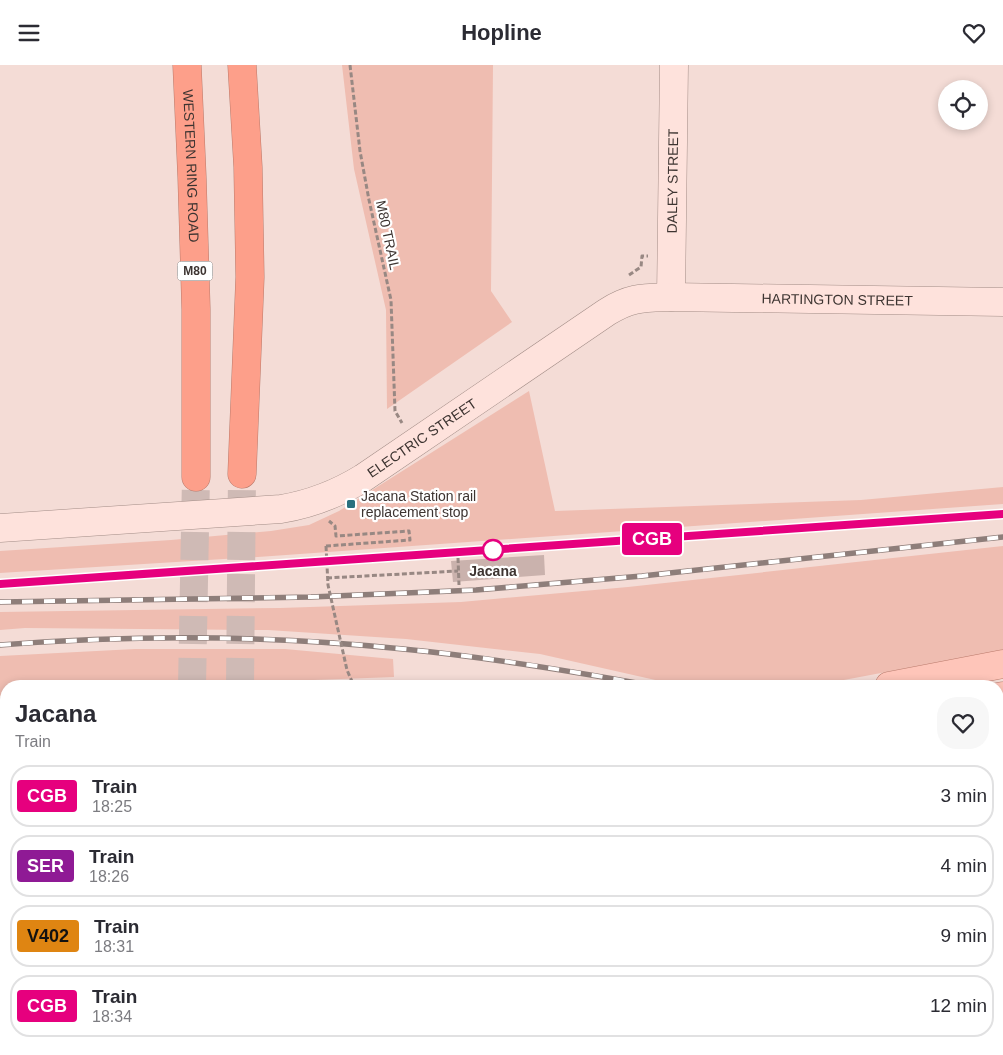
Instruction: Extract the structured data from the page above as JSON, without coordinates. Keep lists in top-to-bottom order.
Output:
{
  "streets": {
    "highway": ["WESTERN RING ROAD", "M80"],
    "street": ["DALEY STREET", "HARTINGTON STREET", "ELECTRIC STREET"],
    "path": ["M80 TRAIL"]
  },
  "crossings": [
    ["DALEY STREET", "HARTINGTON STREET"],
    ["DALEY STREET", "ELECTRIC STREET"],
    ["HARTINGTON STREET", "ELECTRIC STREET"]
  ],
  "places": {
    "transit": ["Jacana Station rail replacement stop"],
    "other": ["Jacana"]
  },
  "page": {
    "header": "Hopline",
    "on_map": "CGB",
    "heading": ["Jacana", "Train"],
    "list": [
      {
        "mark": "CGB",
        "name": "Train",
        "note": "18:25",
        "value": "3 min"
      },
      {
        "mark": "SER",
        "name": "Train",
        "note": "18:26",
        "value": "4 min"
      },
      {
        "mark": "V402",
        "name": "Train",
        "note": "18:31",
        "value": "9 min"
      },
      {
        "mark": "CGB",
        "name": "Train",
        "note": "18:34",
        "value": "12 min"
      }
    ]
  }
}
